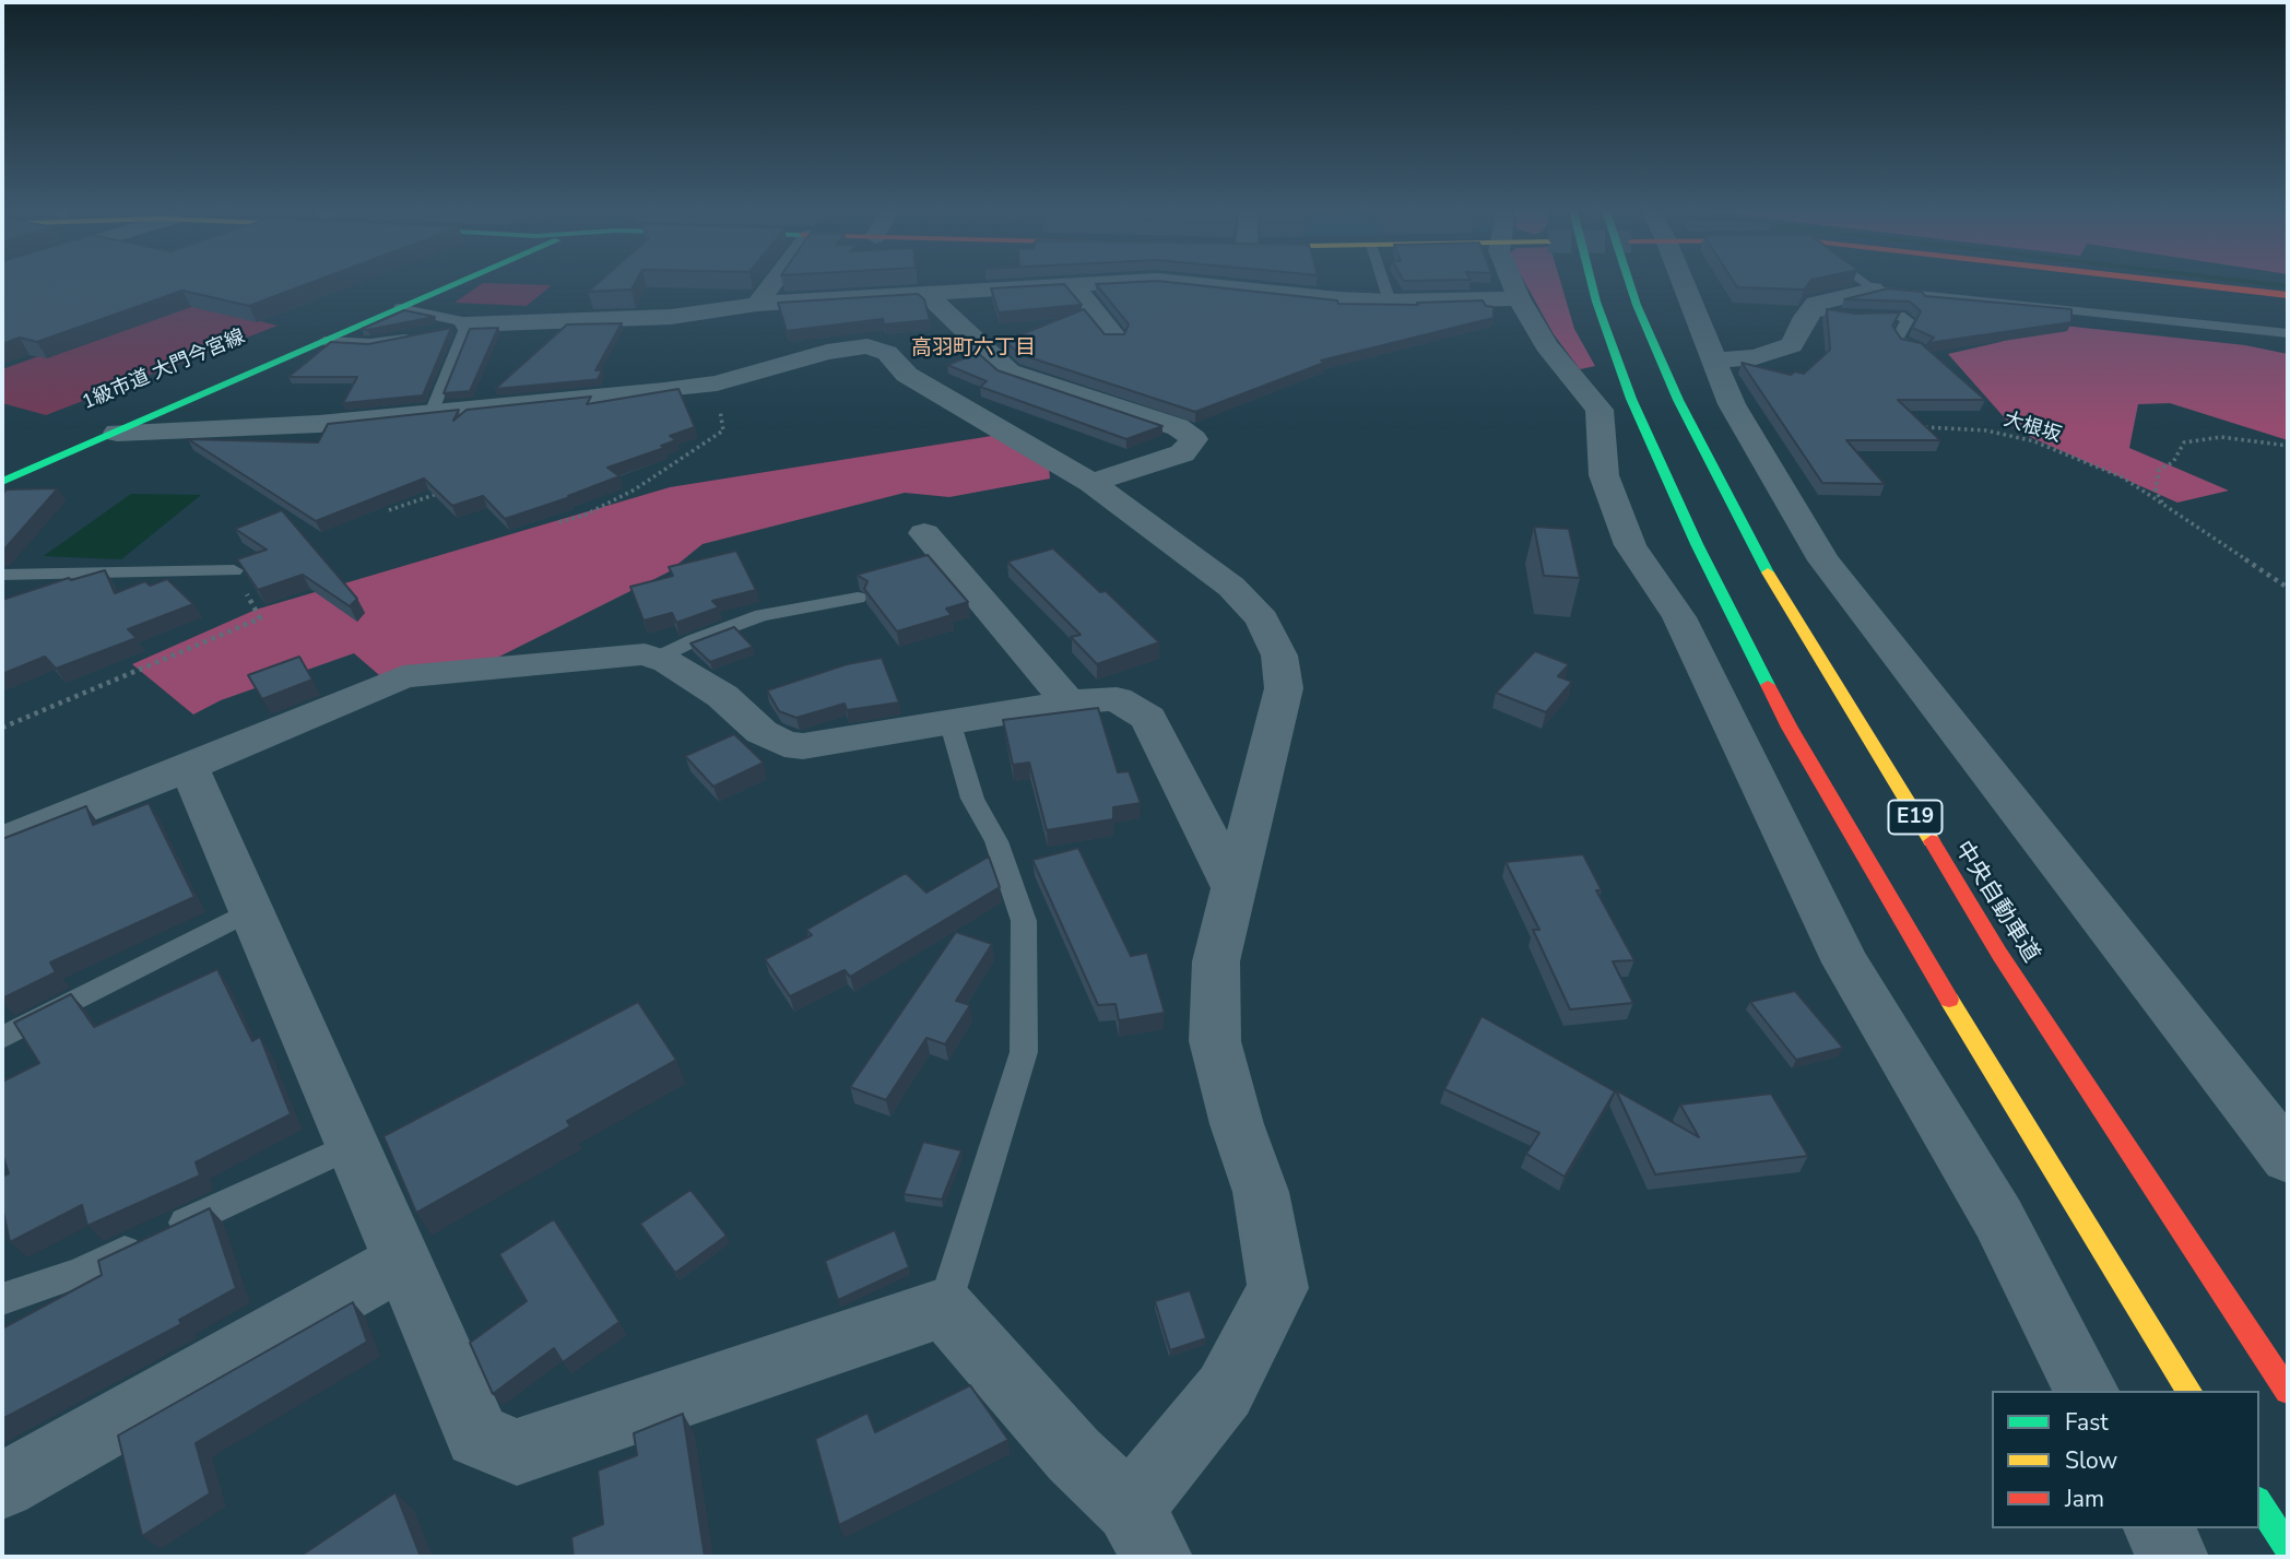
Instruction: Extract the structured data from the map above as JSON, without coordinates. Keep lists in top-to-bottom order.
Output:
{
  "streets": {
    "main road": ["1級市道 大門今宮線", "E19", "中央自動車道"],
    "path": ["大根坂"]
  },
  "districts": ["高羽町六丁目"],
  "legend": ["Fast", "Slow", "Jam"]
}
